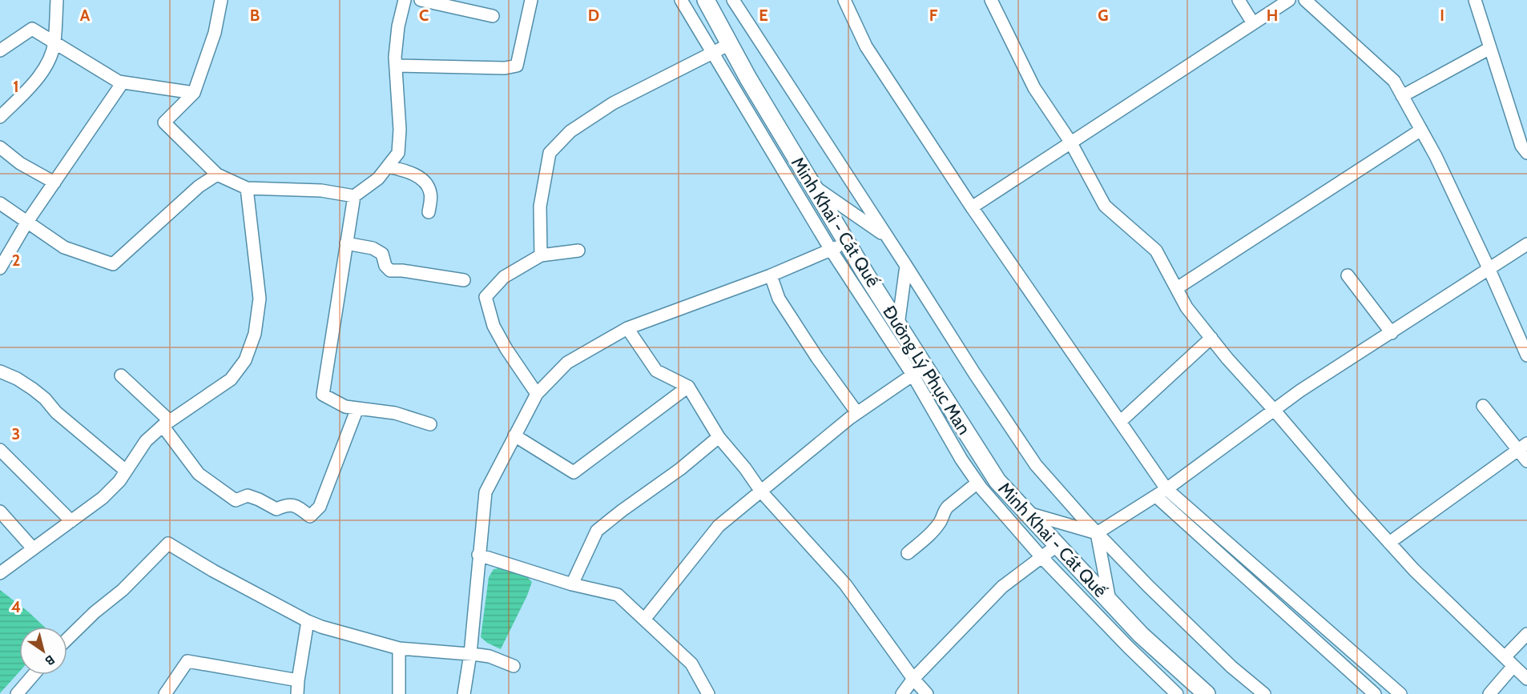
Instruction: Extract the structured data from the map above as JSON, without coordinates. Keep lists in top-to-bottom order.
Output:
{
  "streets": {
    "main road": ["Đường Lý Phục Man"],
    "street": ["Minh Khai - Cát Quế"]
  },
  "crossings": [
    ["Minh Khai - Cát Quế", "Đường Lý Phục Man"]
  ],
  "north": "bottom right",
  "grid": {
    "columns": [
      "A",
      "B",
      "C",
      "D",
      "E",
      "F",
      "G",
      "H",
      "I"
    ],
    "rows": [
      "1",
      "2",
      "3",
      "4"
    ]
  }
}
